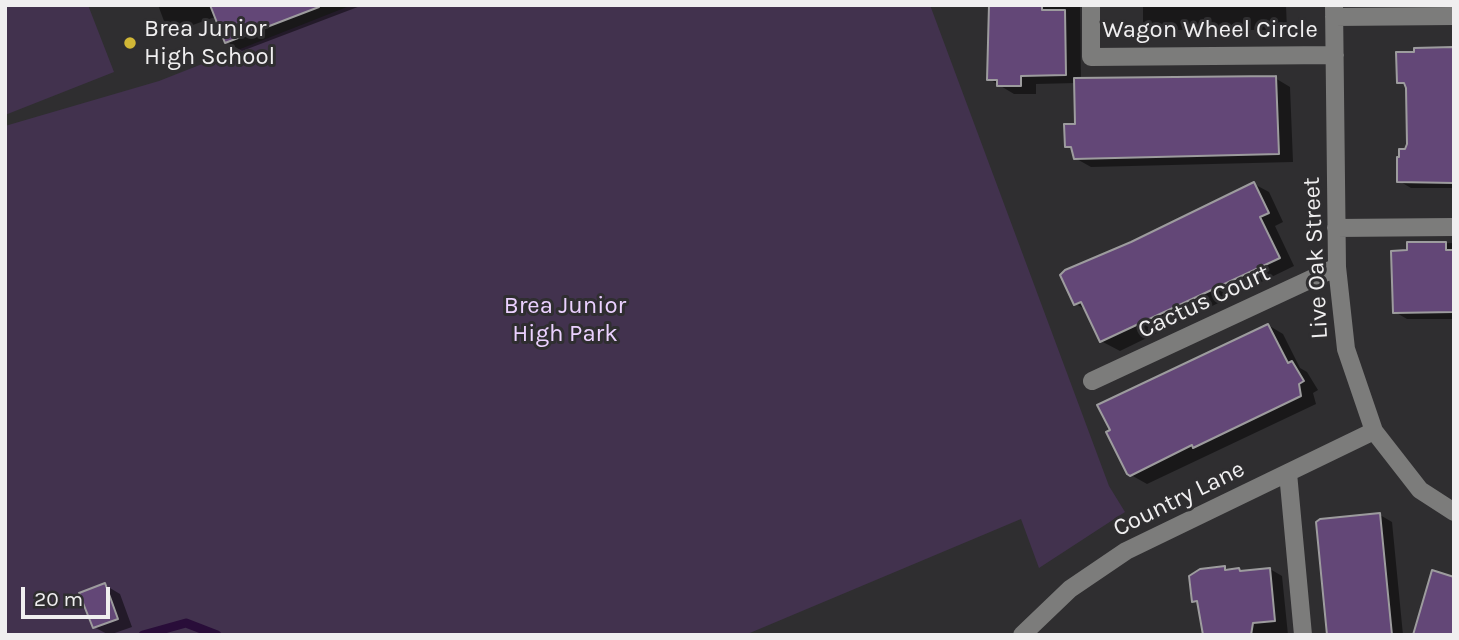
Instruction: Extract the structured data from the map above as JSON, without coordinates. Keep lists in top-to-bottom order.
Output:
{
  "streets": {
    "street": [
      "Wagon Wheel Circle",
      "Live Oak Street",
      "Cactus Court",
      "Country Lane"
    ]
  },
  "crossings": [
    ["Wagon Wheel Circle", "Live Oak Street"],
    ["Live Oak Street", "Cactus Court"],
    ["Live Oak Street", "Country Lane"]
  ],
  "parks": ["Brea Junior High Park"],
  "places": ["Brea Junior High School"],
  "scale_bar": "20 m"
}
